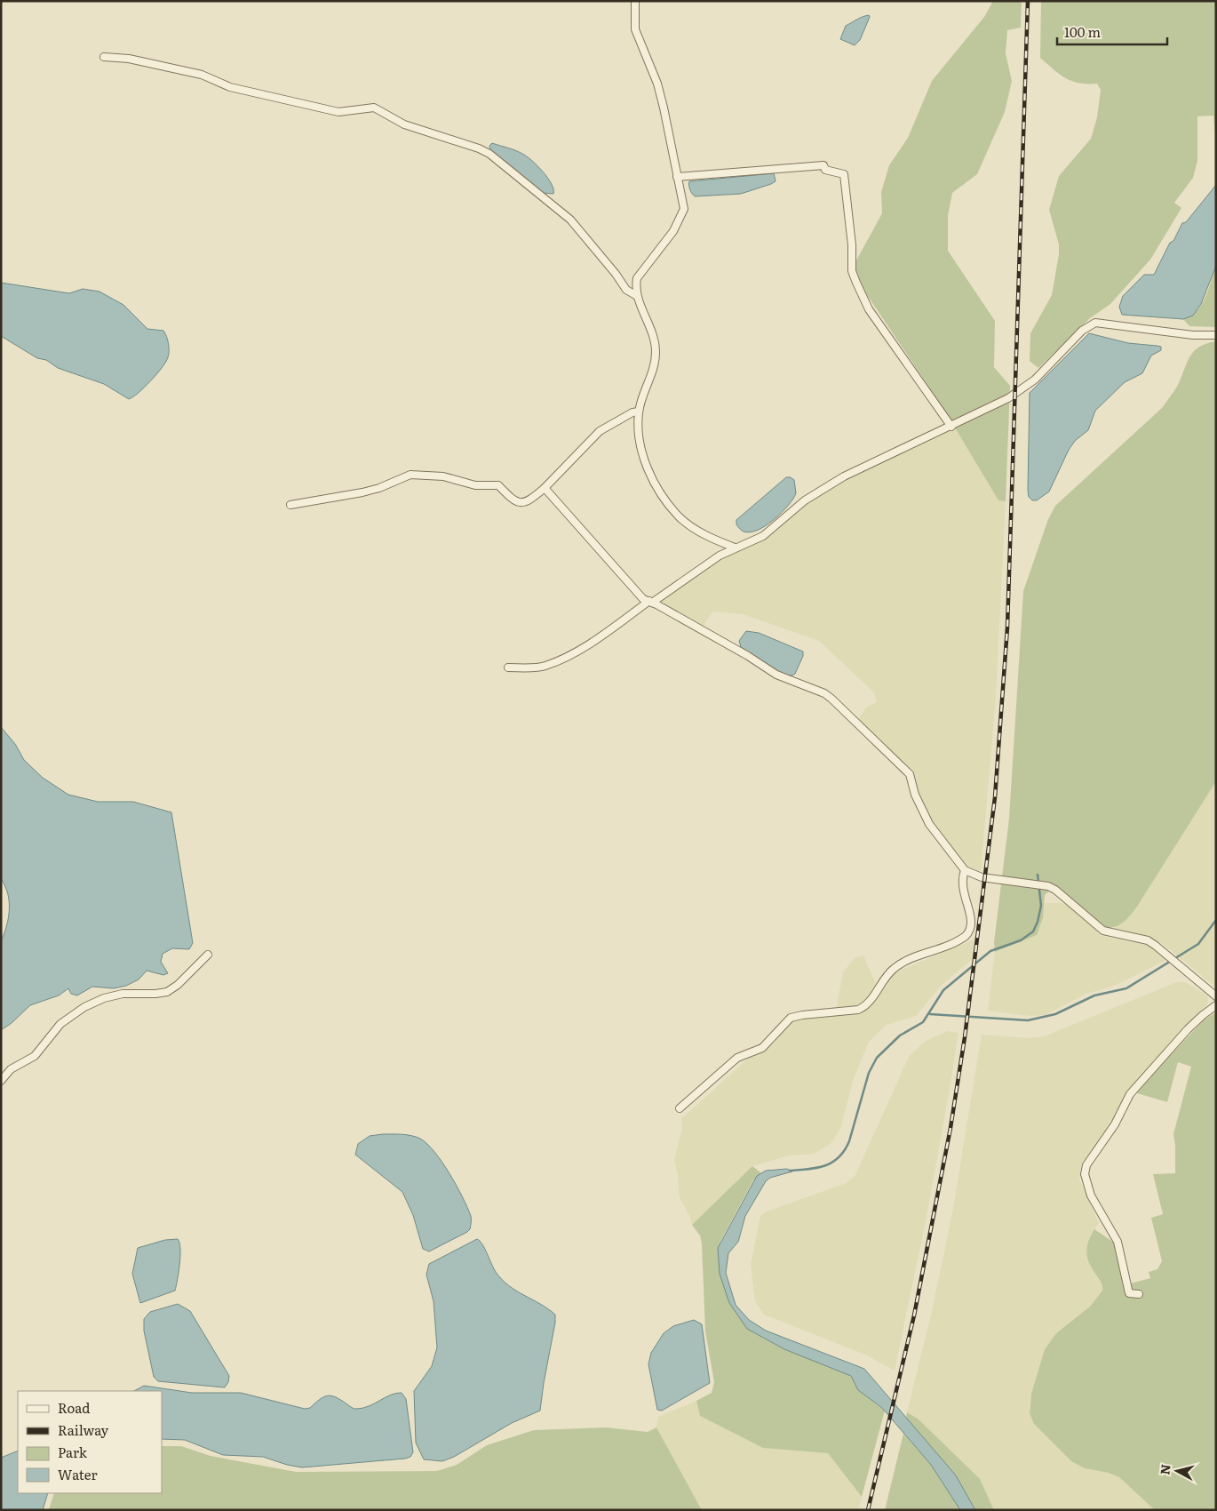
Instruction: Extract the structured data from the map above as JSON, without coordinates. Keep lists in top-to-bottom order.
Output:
{
  "legend": [
    "Road",
    "Railway",
    "Park",
    "Water"
  ],
  "scale_bar": "100 m",
  "north": "left"
}
